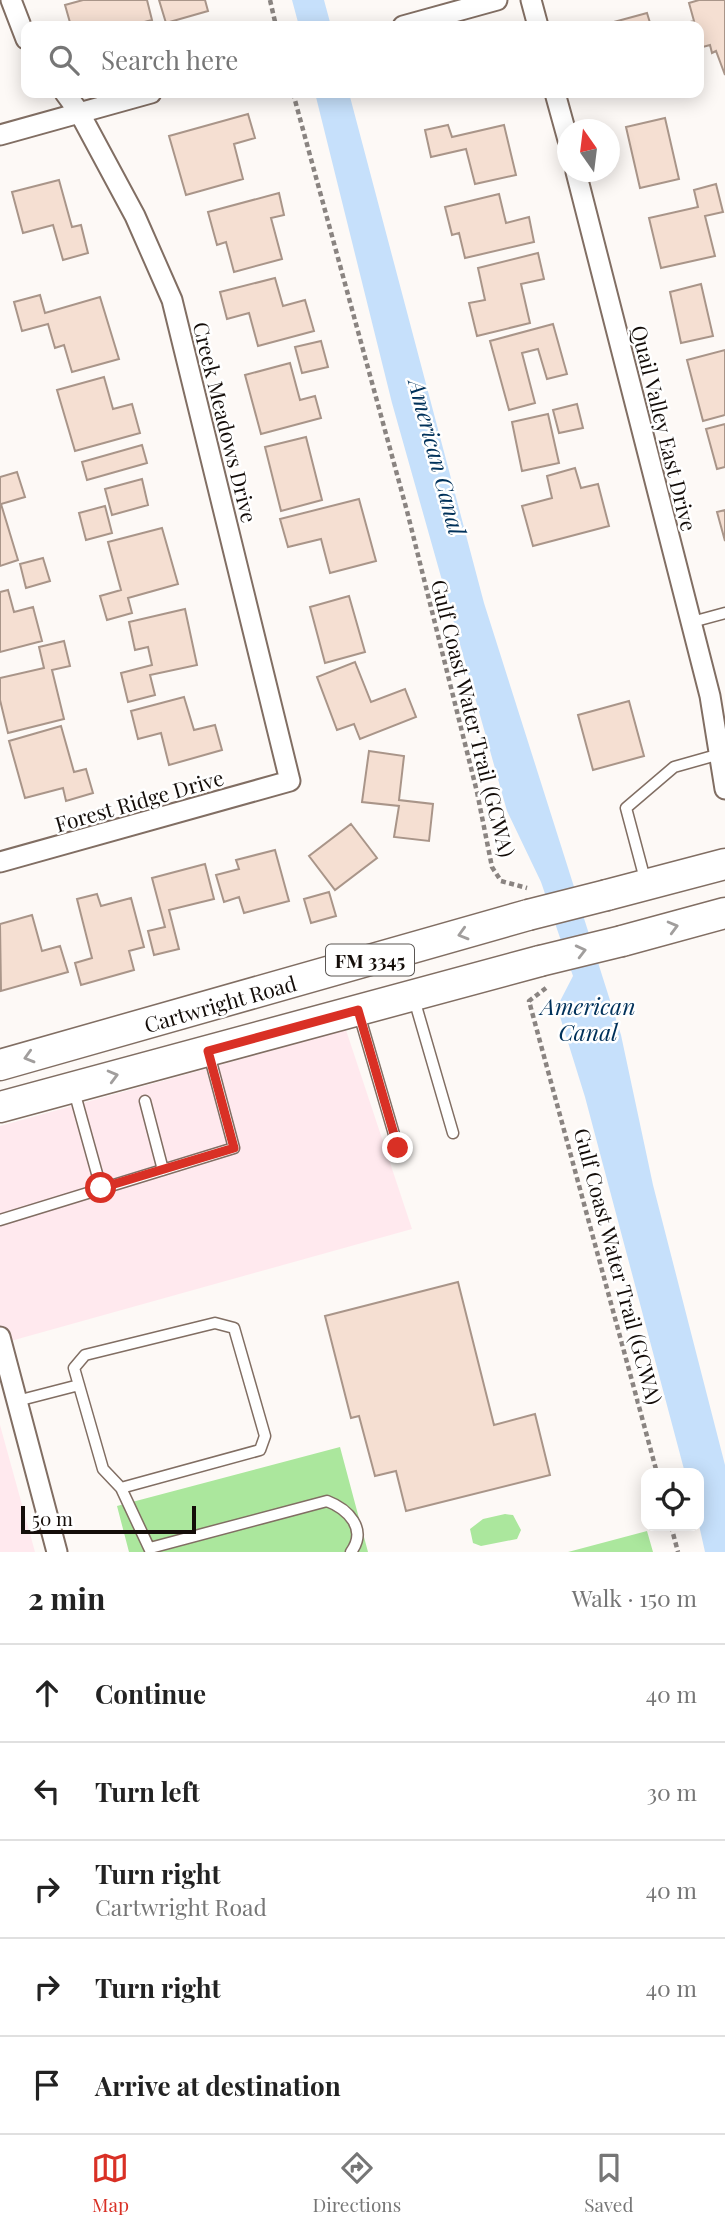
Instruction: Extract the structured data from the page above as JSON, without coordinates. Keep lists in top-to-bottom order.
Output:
{
  "streets": {
    "main road": ["FM 3345", "Cartwright Road"],
    "street": ["Creek Meadows Drive", "Quail Valley East Drive", "Forest Ridge Drive"],
    "path": ["Gulf Coast Water Trail (GCWA)"]
  },
  "crossings": [
    ["Creek Meadows Drive", "Forest Ridge Drive"],
    ["Gulf Coast Water Trail (GCWA)", "Cartwright Road"]
  ],
  "water": ["American Canal"],
  "scale_bar": "50 m",
  "north": "top",
  "page": {
    "search": "Search here",
    "scale": "50 m",
    "heading": ["2 min", "Walk · 150 m"],
    "list": [
      ["Continue", "40 m"],
      ["Turn left", "30 m"],
      ["Turn right", "Cartwright Road", "40 m"],
      ["Turn right", "40 m"],
      "Arrive at destination"
    ],
    "nav": ["Map", "Directions", "Saved"]
  }
}
